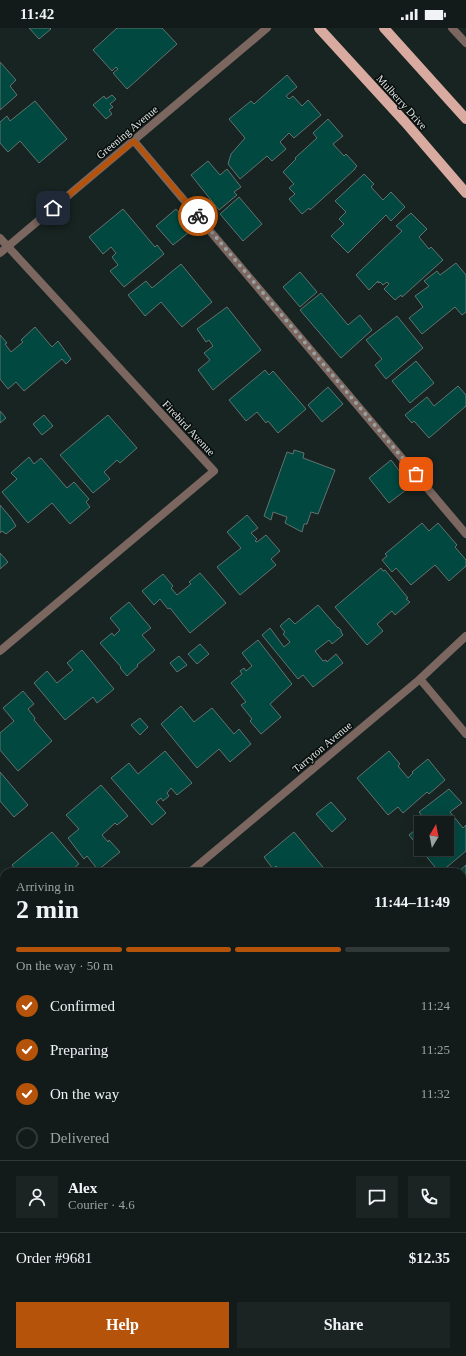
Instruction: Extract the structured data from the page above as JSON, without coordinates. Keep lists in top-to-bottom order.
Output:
{
  "streets": {
    "main road": ["Mulberry Drive"],
    "street": ["Greening Avenue", "Firebird Avenue", "Tarryton Avenue"]
  },
  "crossings": [
    ["Greening Avenue", "Firebird Avenue"]
  ],
  "north": "top",
  "page": {
    "status": "11:42",
    "heading": ["2 min", "Arriving in", "11:44–11:49"],
    "panel": [
      "Alex",
      "Courier · 4.6",
      "Order #9681",
      "$12.35"
    ],
    "bar": "On the way · 50 m",
    "list": [
      ["Confirmed", "11:24"],
      ["Preparing", "11:25"],
      ["On the way", "11:32"],
      "Delivered"
    ],
    "buttons": ["Help", "Share"]
  }
}
